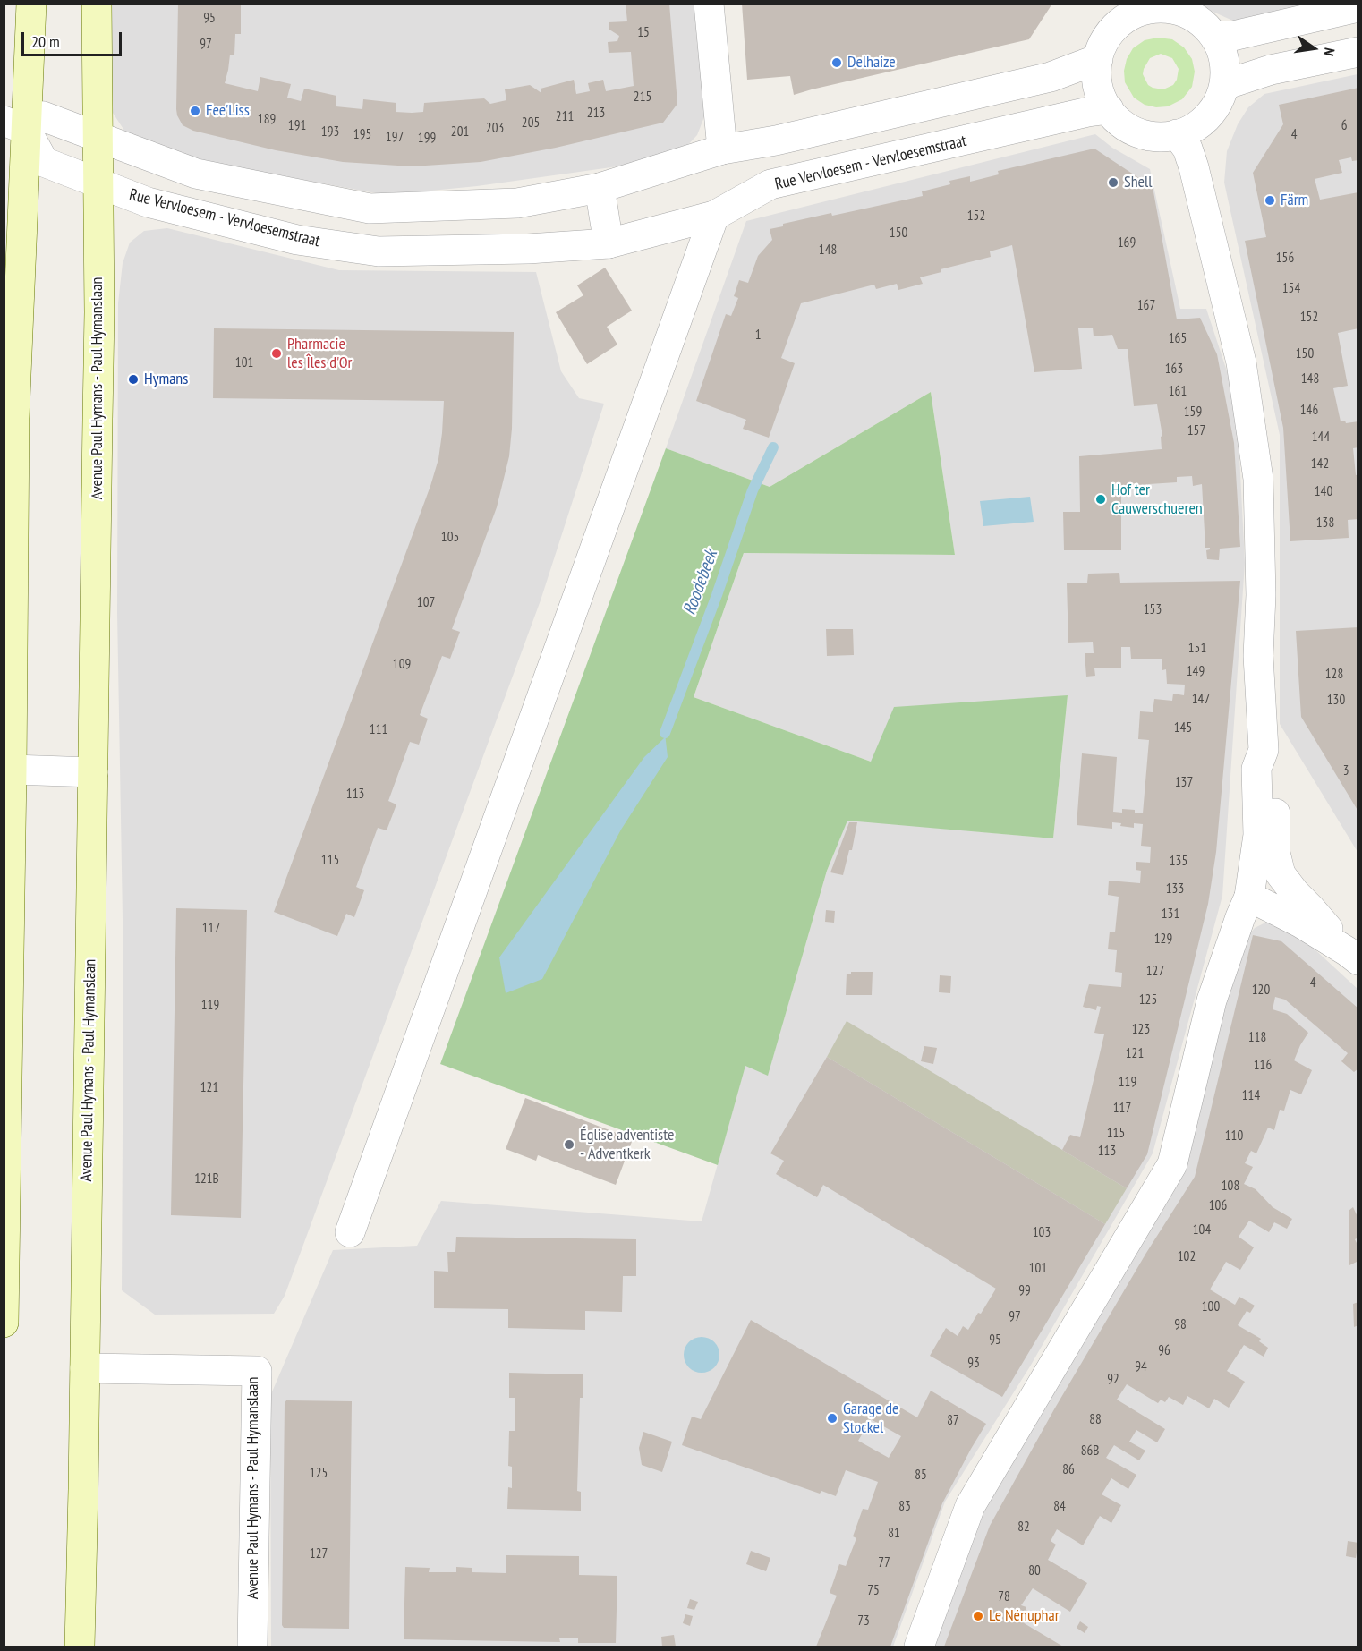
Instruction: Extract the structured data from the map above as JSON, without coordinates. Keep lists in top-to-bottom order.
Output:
{
  "streets": {
    "main road": ["Avenue Paul Hymans - Paul Hymanslaan"],
    "street": ["Rue Vervloesem - Vervloesemstraat"]
  },
  "crossings": [
    ["Rue Vervloesem - Vervloesemstraat", "Avenue Paul Hymans - Paul Hymanslaan"]
  ],
  "water": ["Roodebeek"],
  "places": [
    "Delhaize",
    "Fee'Liss",
    "Shell",
    "Färm",
    "Pharmacie les Îles d'Or",
    "Hymans",
    "Hof ter Cauwerschueren",
    "Église adventiste - Adventkerk",
    "Garage de Stockel",
    "Le Nénuphar"
  ],
  "house_numbers": [
    "95",
    "15",
    "97",
    "215",
    "213",
    "211",
    "189",
    "205",
    "191",
    "6",
    "203",
    "193",
    "201",
    "195",
    "4",
    "197",
    "199",
    "152",
    "150",
    "169",
    "148",
    "156",
    "154",
    "167",
    "152",
    "1",
    "165",
    "150",
    "101",
    "163",
    "148",
    "161",
    "146",
    "159",
    "157",
    "144",
    "142",
    "140",
    "138",
    "105",
    "107",
    "153",
    "151",
    "109",
    "149",
    "128",
    "147",
    "130",
    "145",
    "111",
    "3",
    "137",
    "113",
    "115",
    "135",
    "133",
    "131",
    "117",
    "129",
    "127",
    "4",
    "120",
    "125",
    "119",
    "123",
    "118",
    "121",
    "116",
    "119",
    "121",
    "114",
    "117",
    "115",
    "110",
    "113",
    "121B",
    "108",
    "106",
    "104",
    "103",
    "102",
    "101",
    "99",
    "100",
    "97",
    "98",
    "95",
    "96",
    "93",
    "94",
    "92",
    "88",
    "87",
    "86B",
    "86",
    "125",
    "85",
    "83",
    "84",
    "82",
    "81",
    "127",
    "77",
    "80",
    "75",
    "78",
    "73"
  ],
  "scale_bar": "20 m",
  "north": "right"
}
